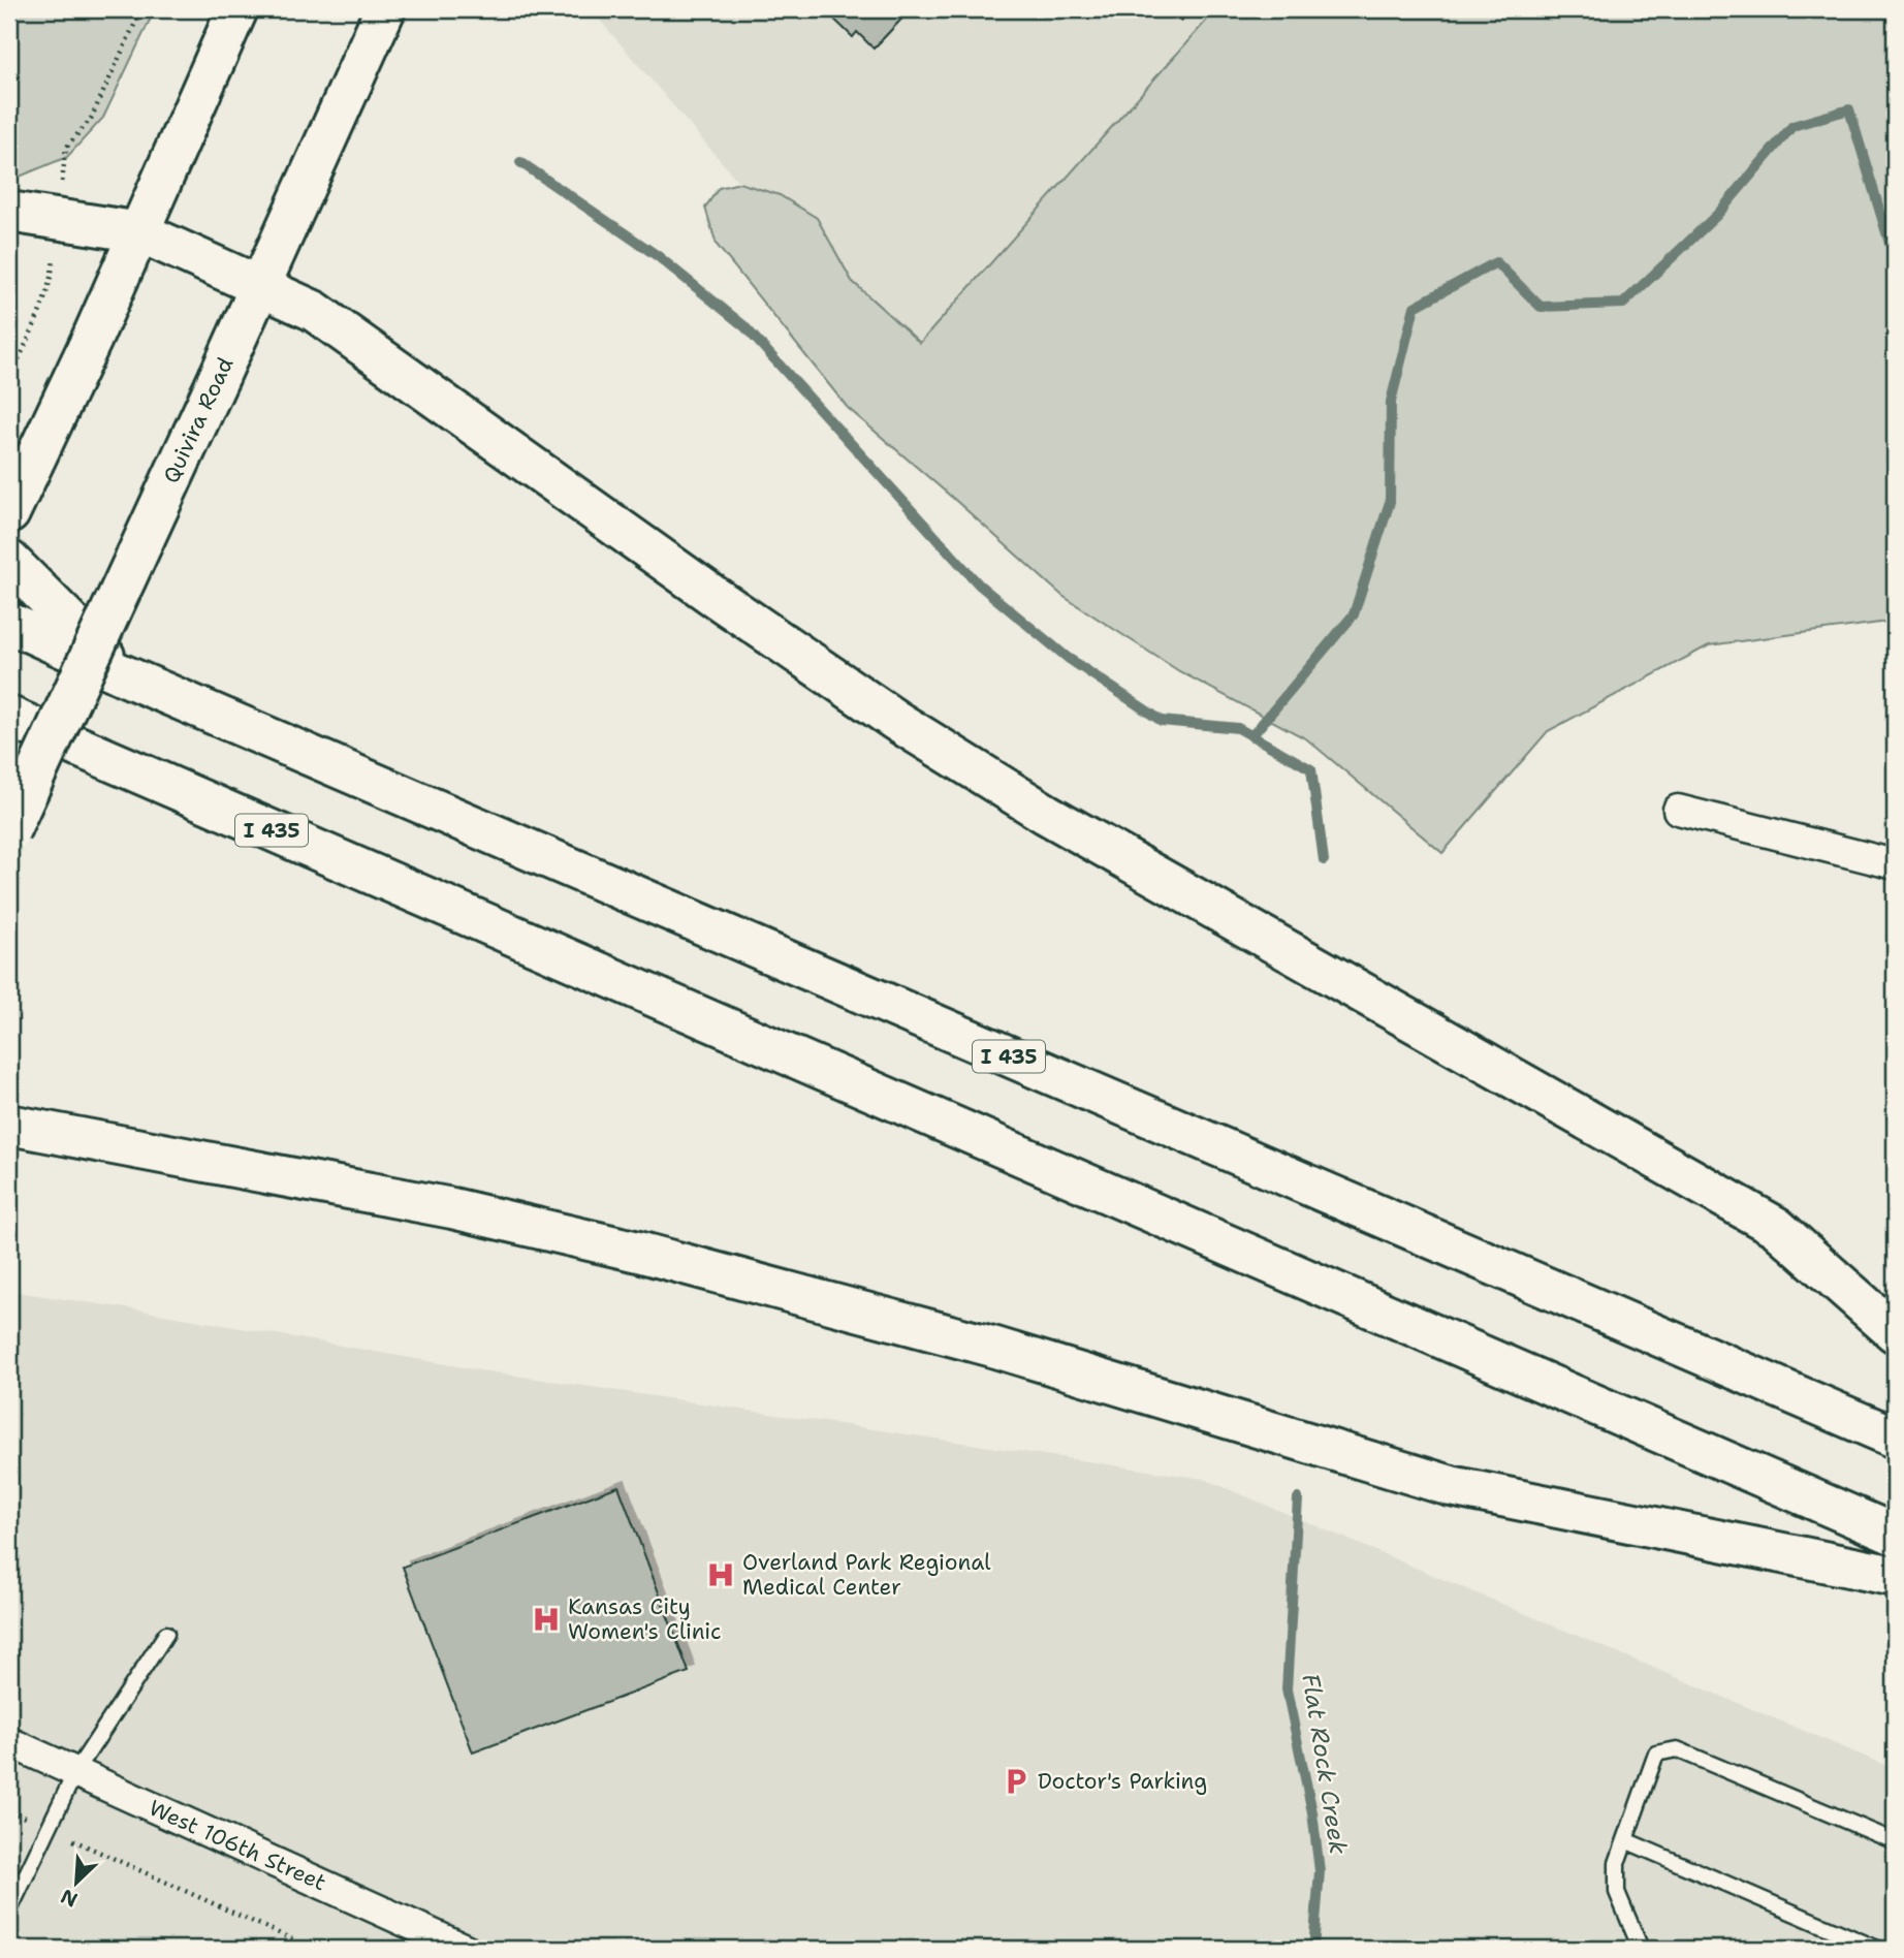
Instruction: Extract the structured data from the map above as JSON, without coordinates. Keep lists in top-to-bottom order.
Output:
{
  "streets": {
    "main road": ["Quivira Road", "I 435"],
    "street": ["West 106th Street"]
  },
  "water": ["Flat Rock Creek"],
  "places": {
    "hospital": ["Overland Park Regional Medical Center", "Kansas City Women's Clinic"],
    "parking": ["Doctor's Parking"]
  },
  "north": "bottom left"
}
